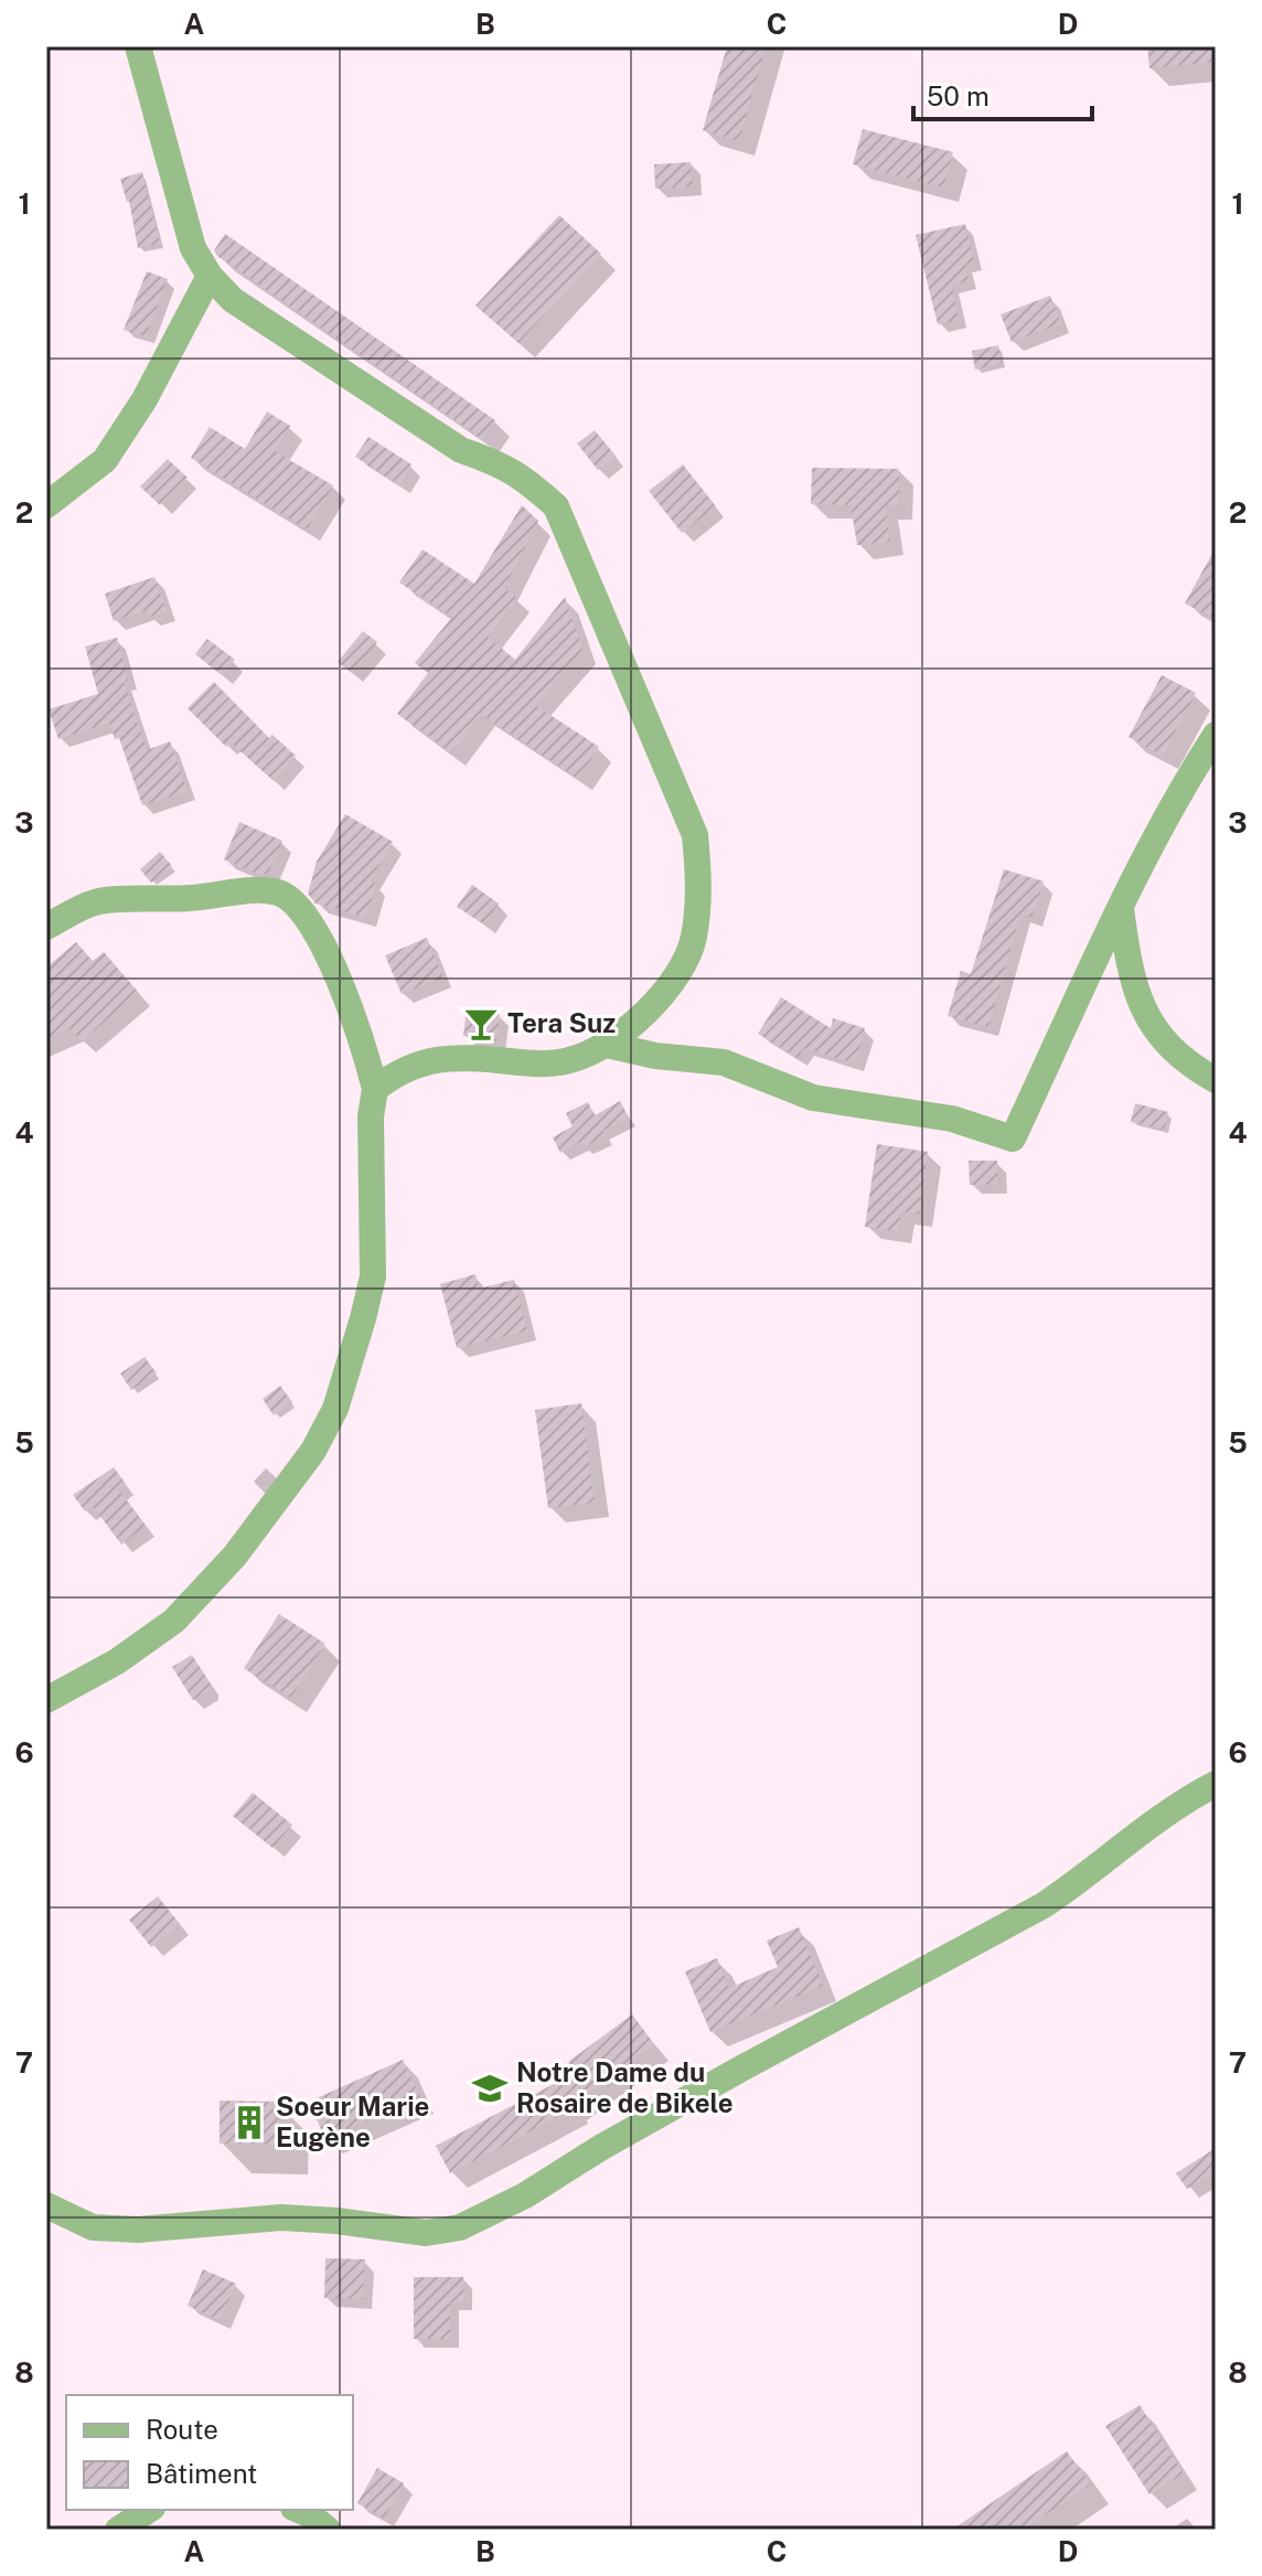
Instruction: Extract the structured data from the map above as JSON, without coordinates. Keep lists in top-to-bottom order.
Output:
{
  "places": {
    "bar": ["Tera Suz"],
    "school or university": ["Notre Dame du Rosaire de Bikele"],
    "building": ["Soeur Marie Eugène"]
  },
  "legend": ["Route", "Bâtiment"],
  "scale_bar": "50 m",
  "grid": {
    "columns": [
      "A",
      "B",
      "C",
      "D"
    ],
    "rows": [
      "1",
      "2",
      "3",
      "4",
      "5",
      "6",
      "7",
      "8"
    ]
  }
}
